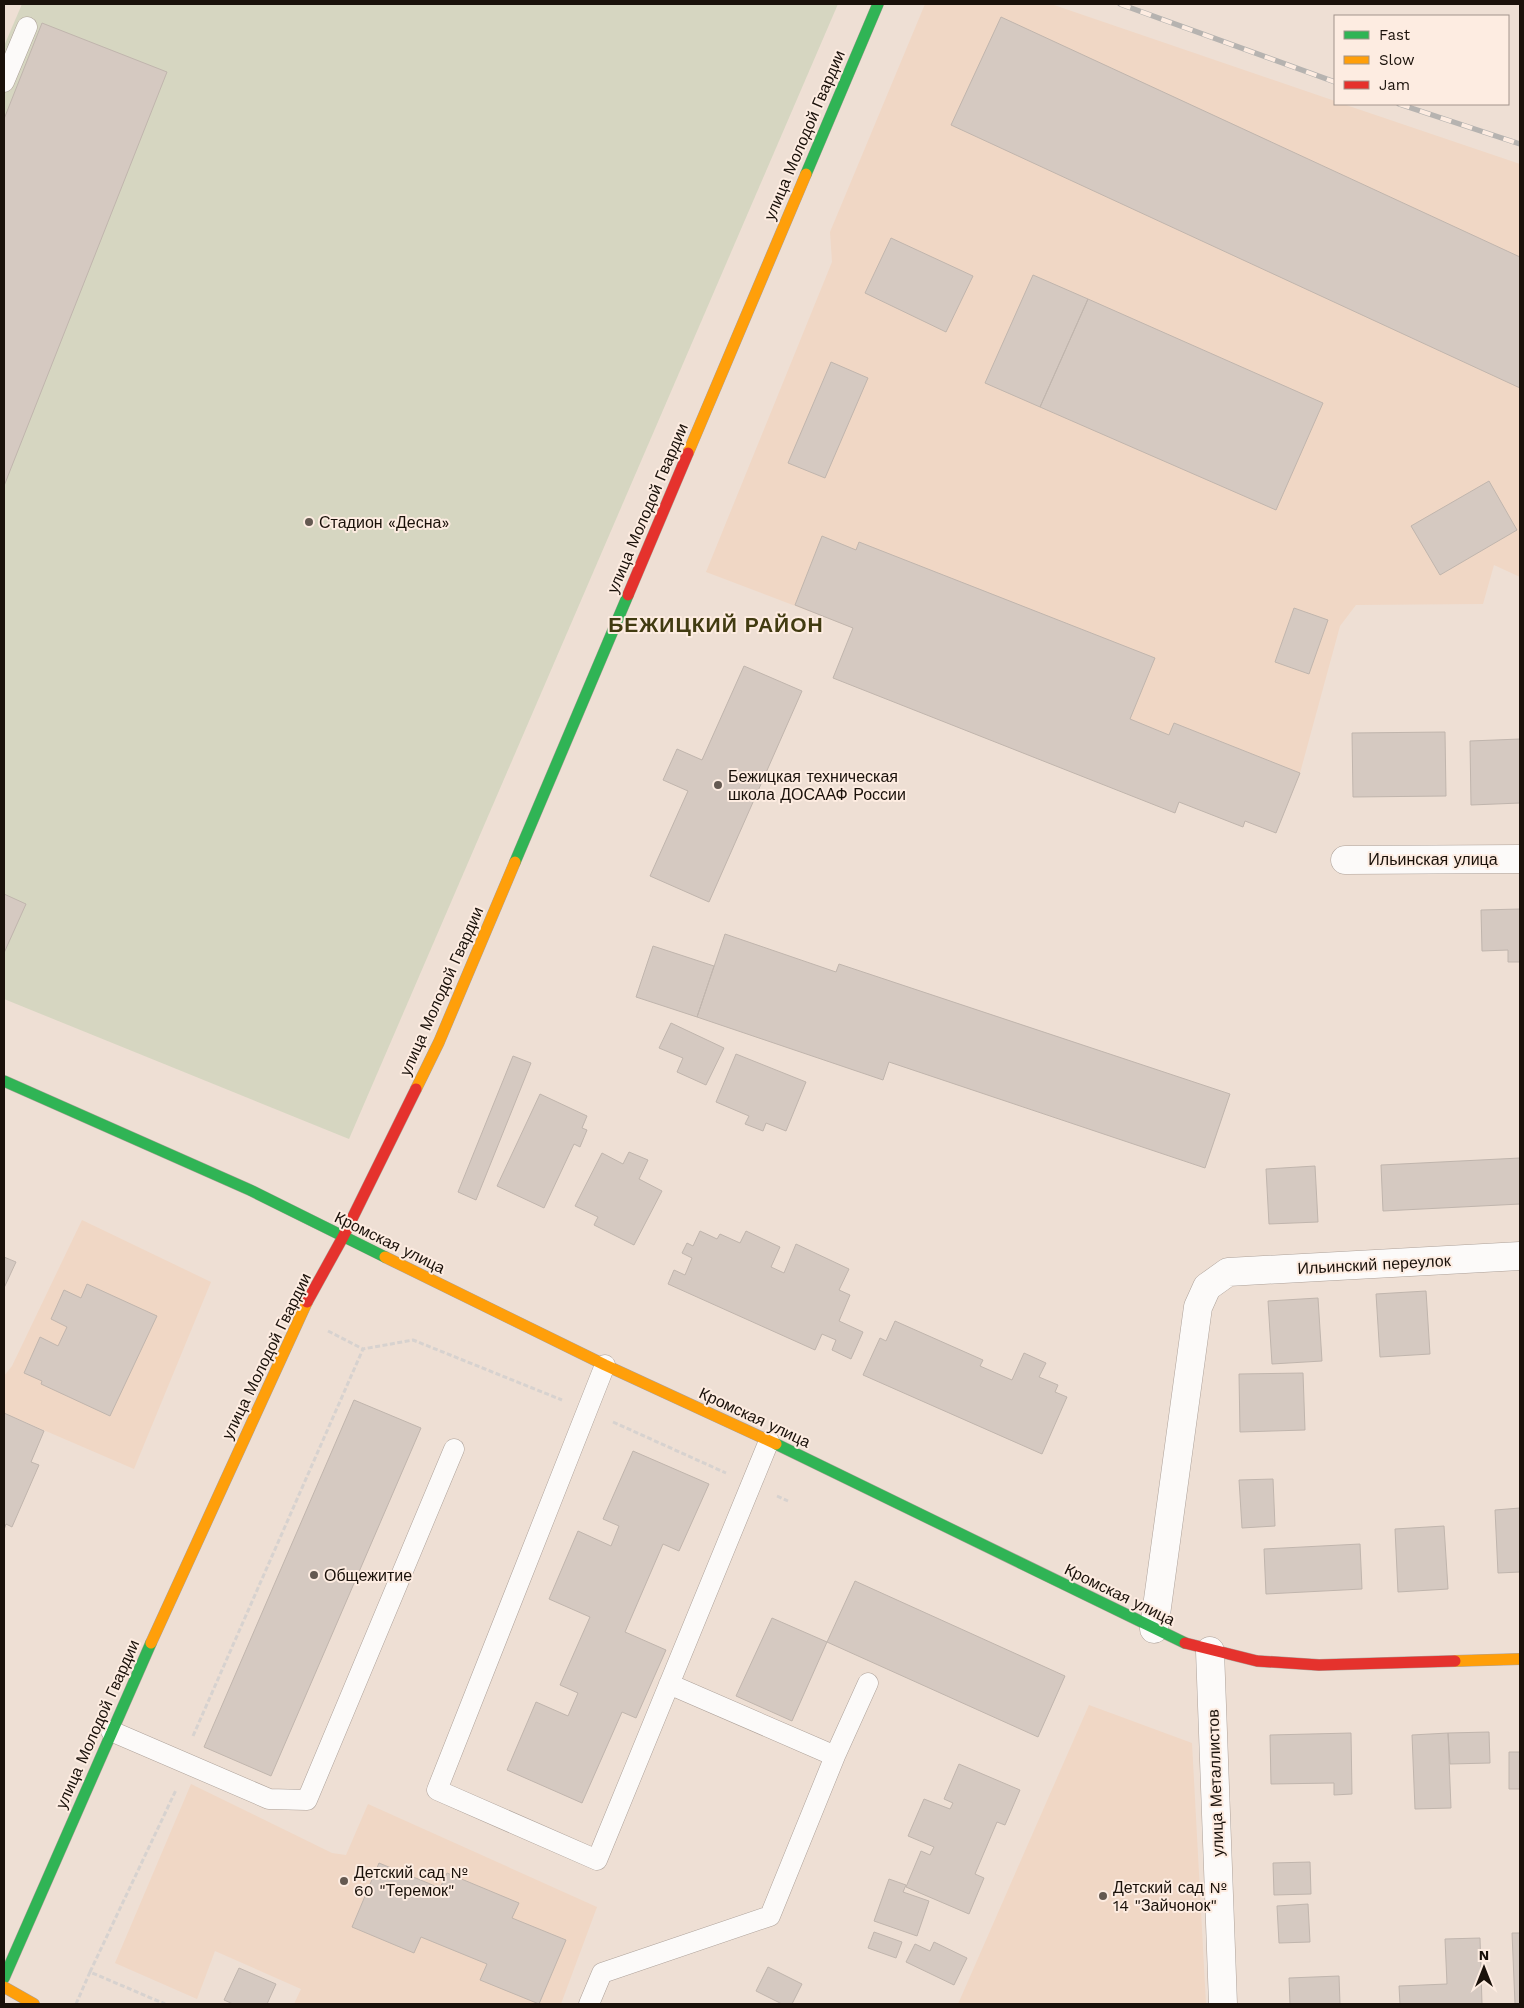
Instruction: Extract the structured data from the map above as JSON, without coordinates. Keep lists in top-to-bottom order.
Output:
{
  "streets": {
    "street": [
      "улица Молодой Гвардии",
      "Ильинская улица",
      "Кромская улица",
      "Ильинский переулок",
      "улица Металлистов"
    ]
  },
  "crossings": [
    ["улица Молодой Гвардии", "Кромская улица"],
    ["Кромская улица", "Ильинский переулок"],
    ["Кромская улица", "улица Металлистов"]
  ],
  "districts": ["БЕЖИЦКИЙ РАЙОН"],
  "places": [
    "Стадион «Десна»",
    "Бежицкая техническая школа ДОСААФ России",
    "Общежитие",
    "Детский сад № 60 \"Теремок\"",
    "Детский сад № 14 \"Зайчонок\""
  ],
  "legend": ["Fast", "Slow", "Jam"],
  "north": "top"
}
